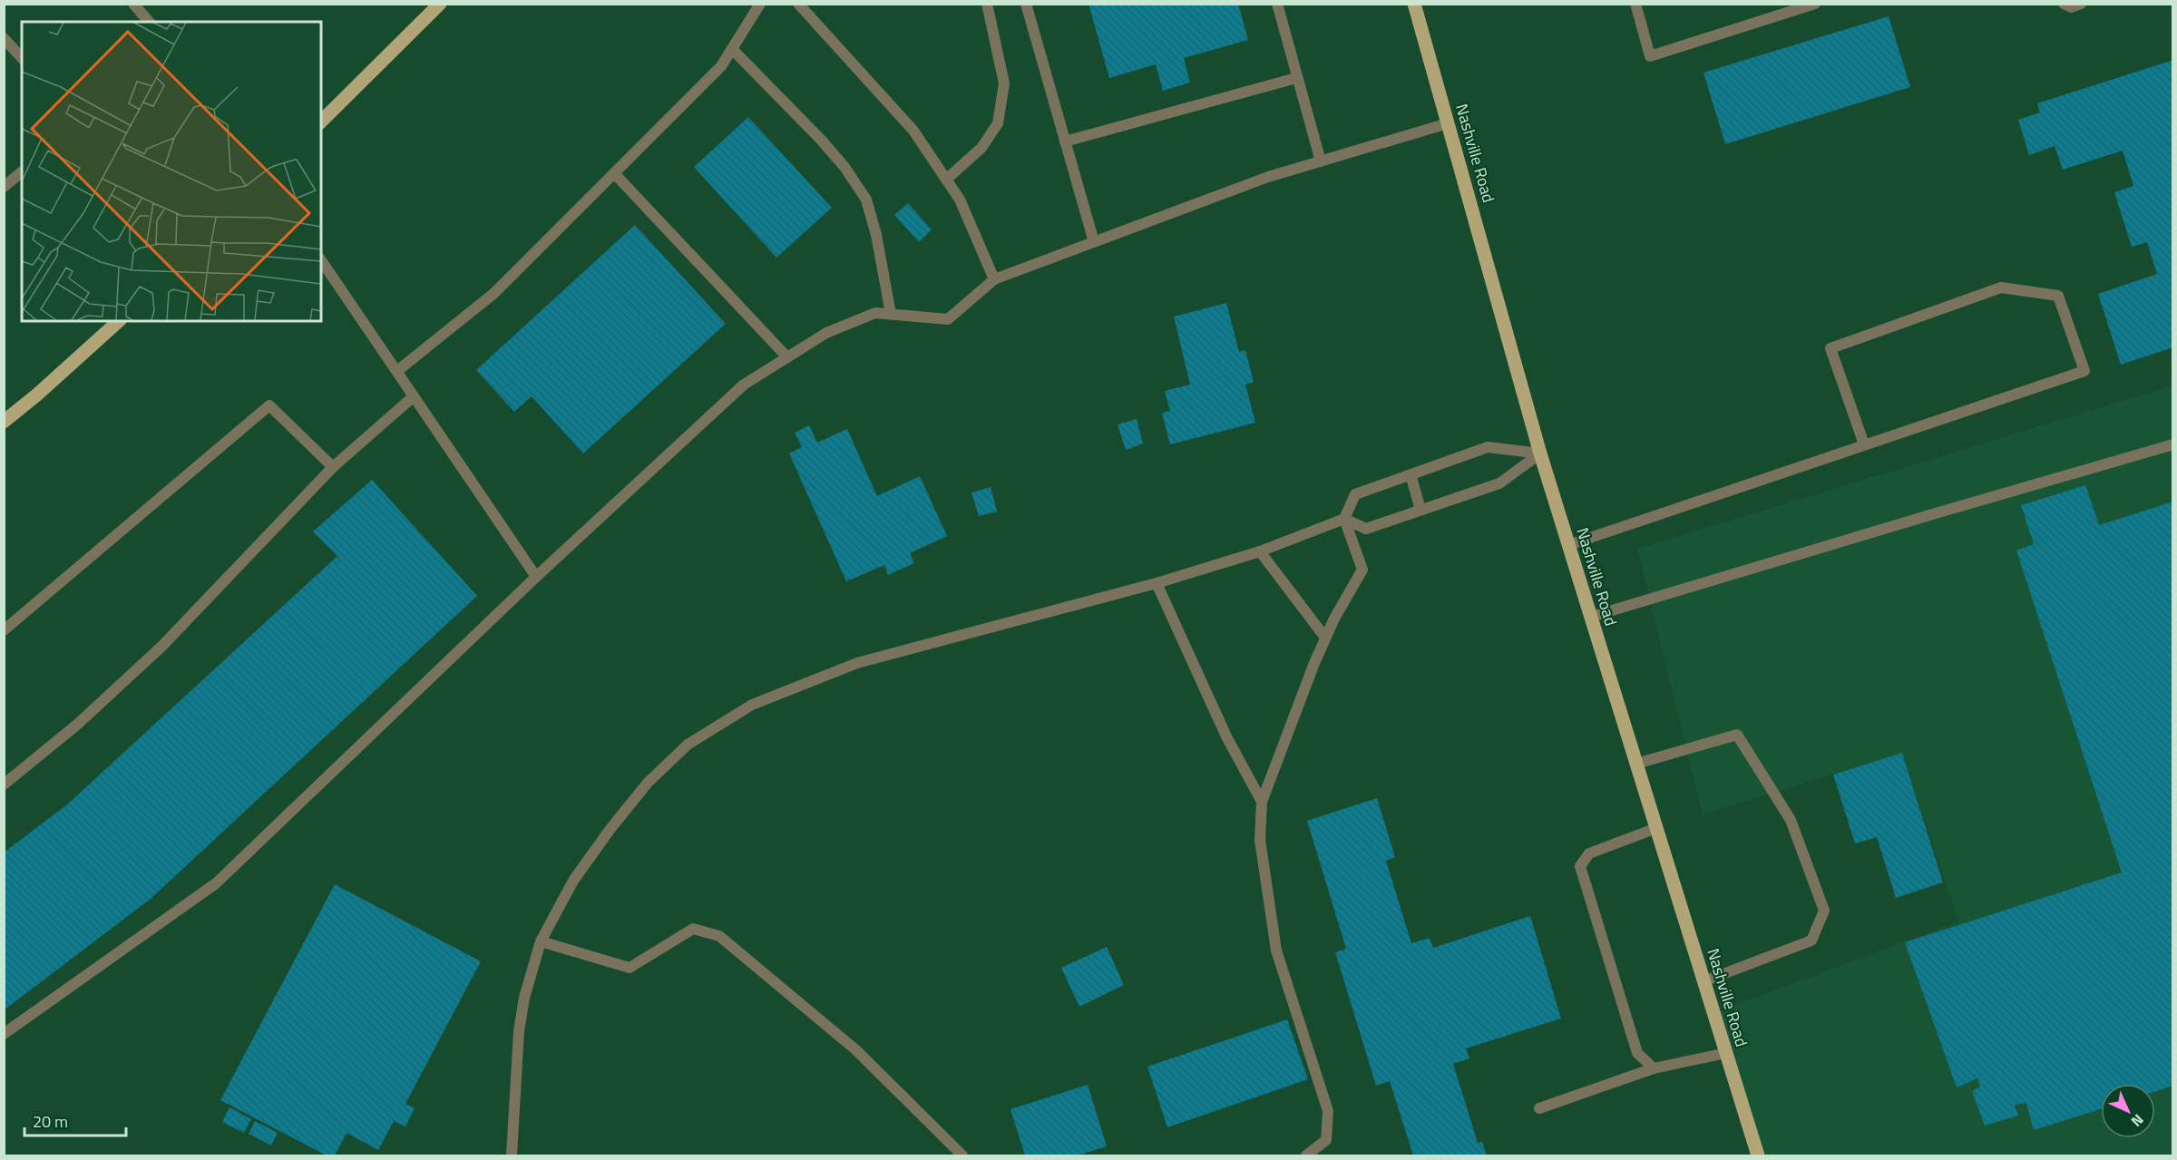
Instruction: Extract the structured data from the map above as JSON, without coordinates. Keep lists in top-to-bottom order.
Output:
{
  "streets": {
    "main road": ["Nashville Road"]
  },
  "scale_bar": "20 m",
  "north": "bottom right"
}
